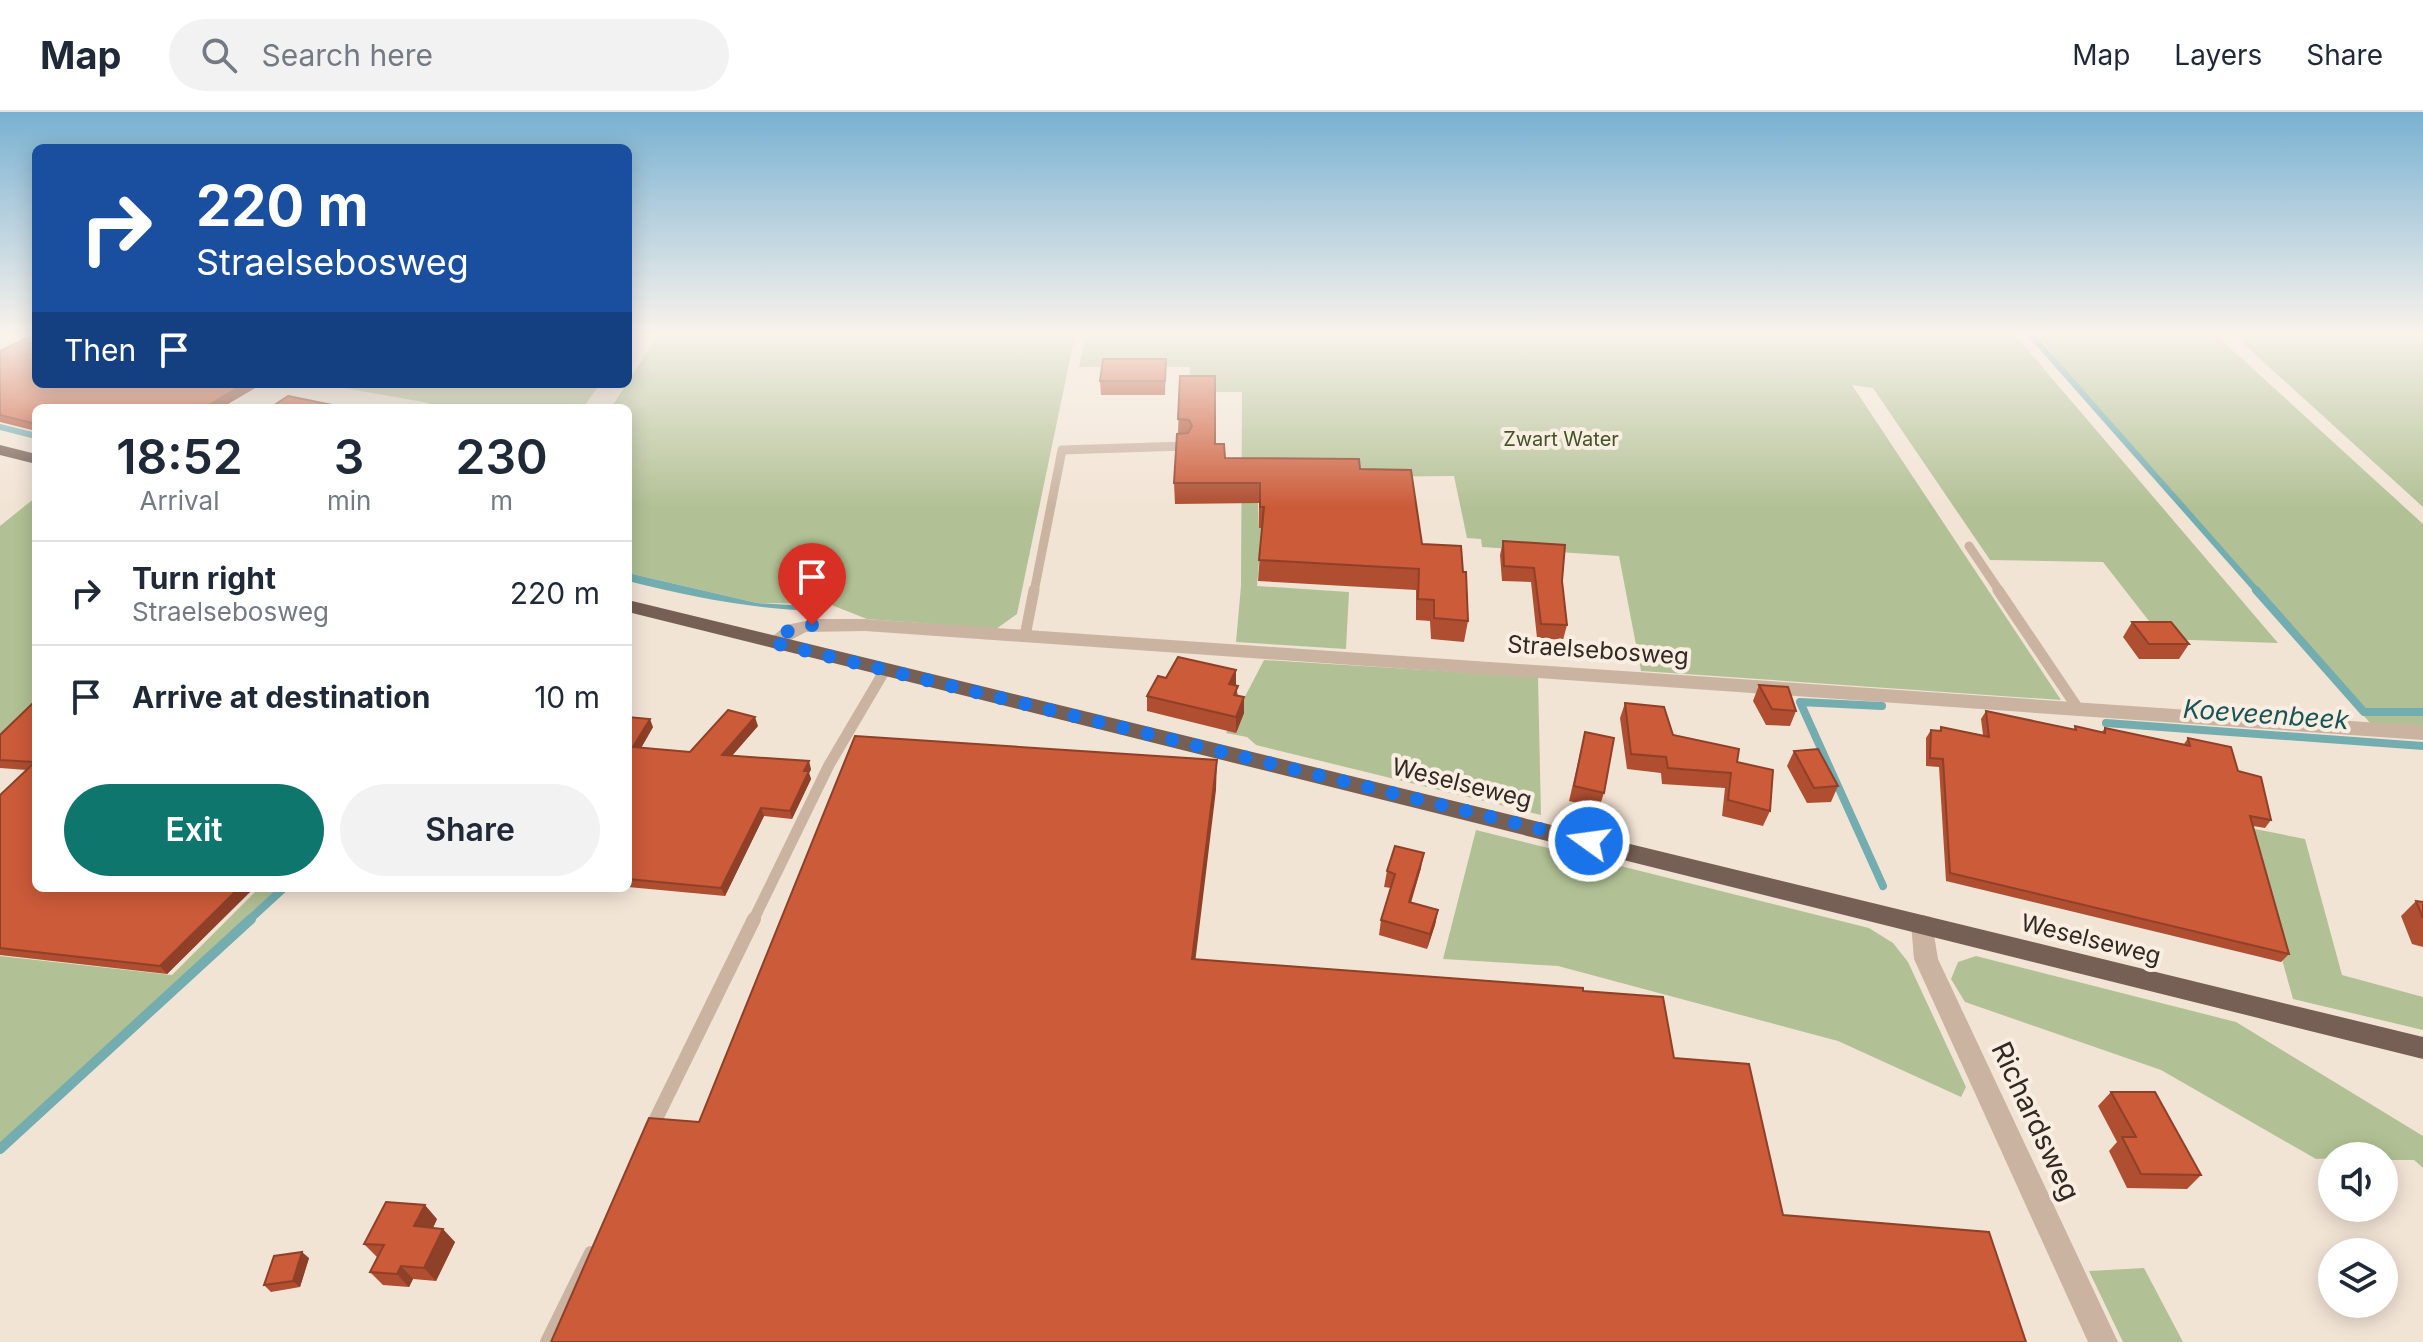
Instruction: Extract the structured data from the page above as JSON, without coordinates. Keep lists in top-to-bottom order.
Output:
{
  "streets": {
    "main road": ["Weselseweg"],
    "street": ["Straelsebosweg", "Richardsweg"]
  },
  "crossings": [
    ["Straelsebosweg", "Weselseweg"],
    ["Weselseweg", "Richardsweg"]
  ],
  "water": ["Koeveenbeek"],
  "parks": ["Zwart Water"],
  "page": {
    "header": "Map",
    "search": "Search here",
    "nav": ["Map", "Layers", "Share"],
    "turn": ["220 m", "Straelsebosweg"],
    "then": "Then",
    "eta": [
      "18:52",
      "Arrival",
      "3",
      "min",
      "230",
      "m"
    ],
    "list": [
      {
        "name": "Turn right",
        "note": "Straelsebosweg",
        "value": "220 m"
      },
      {
        "name": "Arrive at destination",
        "value": "10 m"
      }
    ],
    "buttons": ["Exit", "Share"]
  }
}
